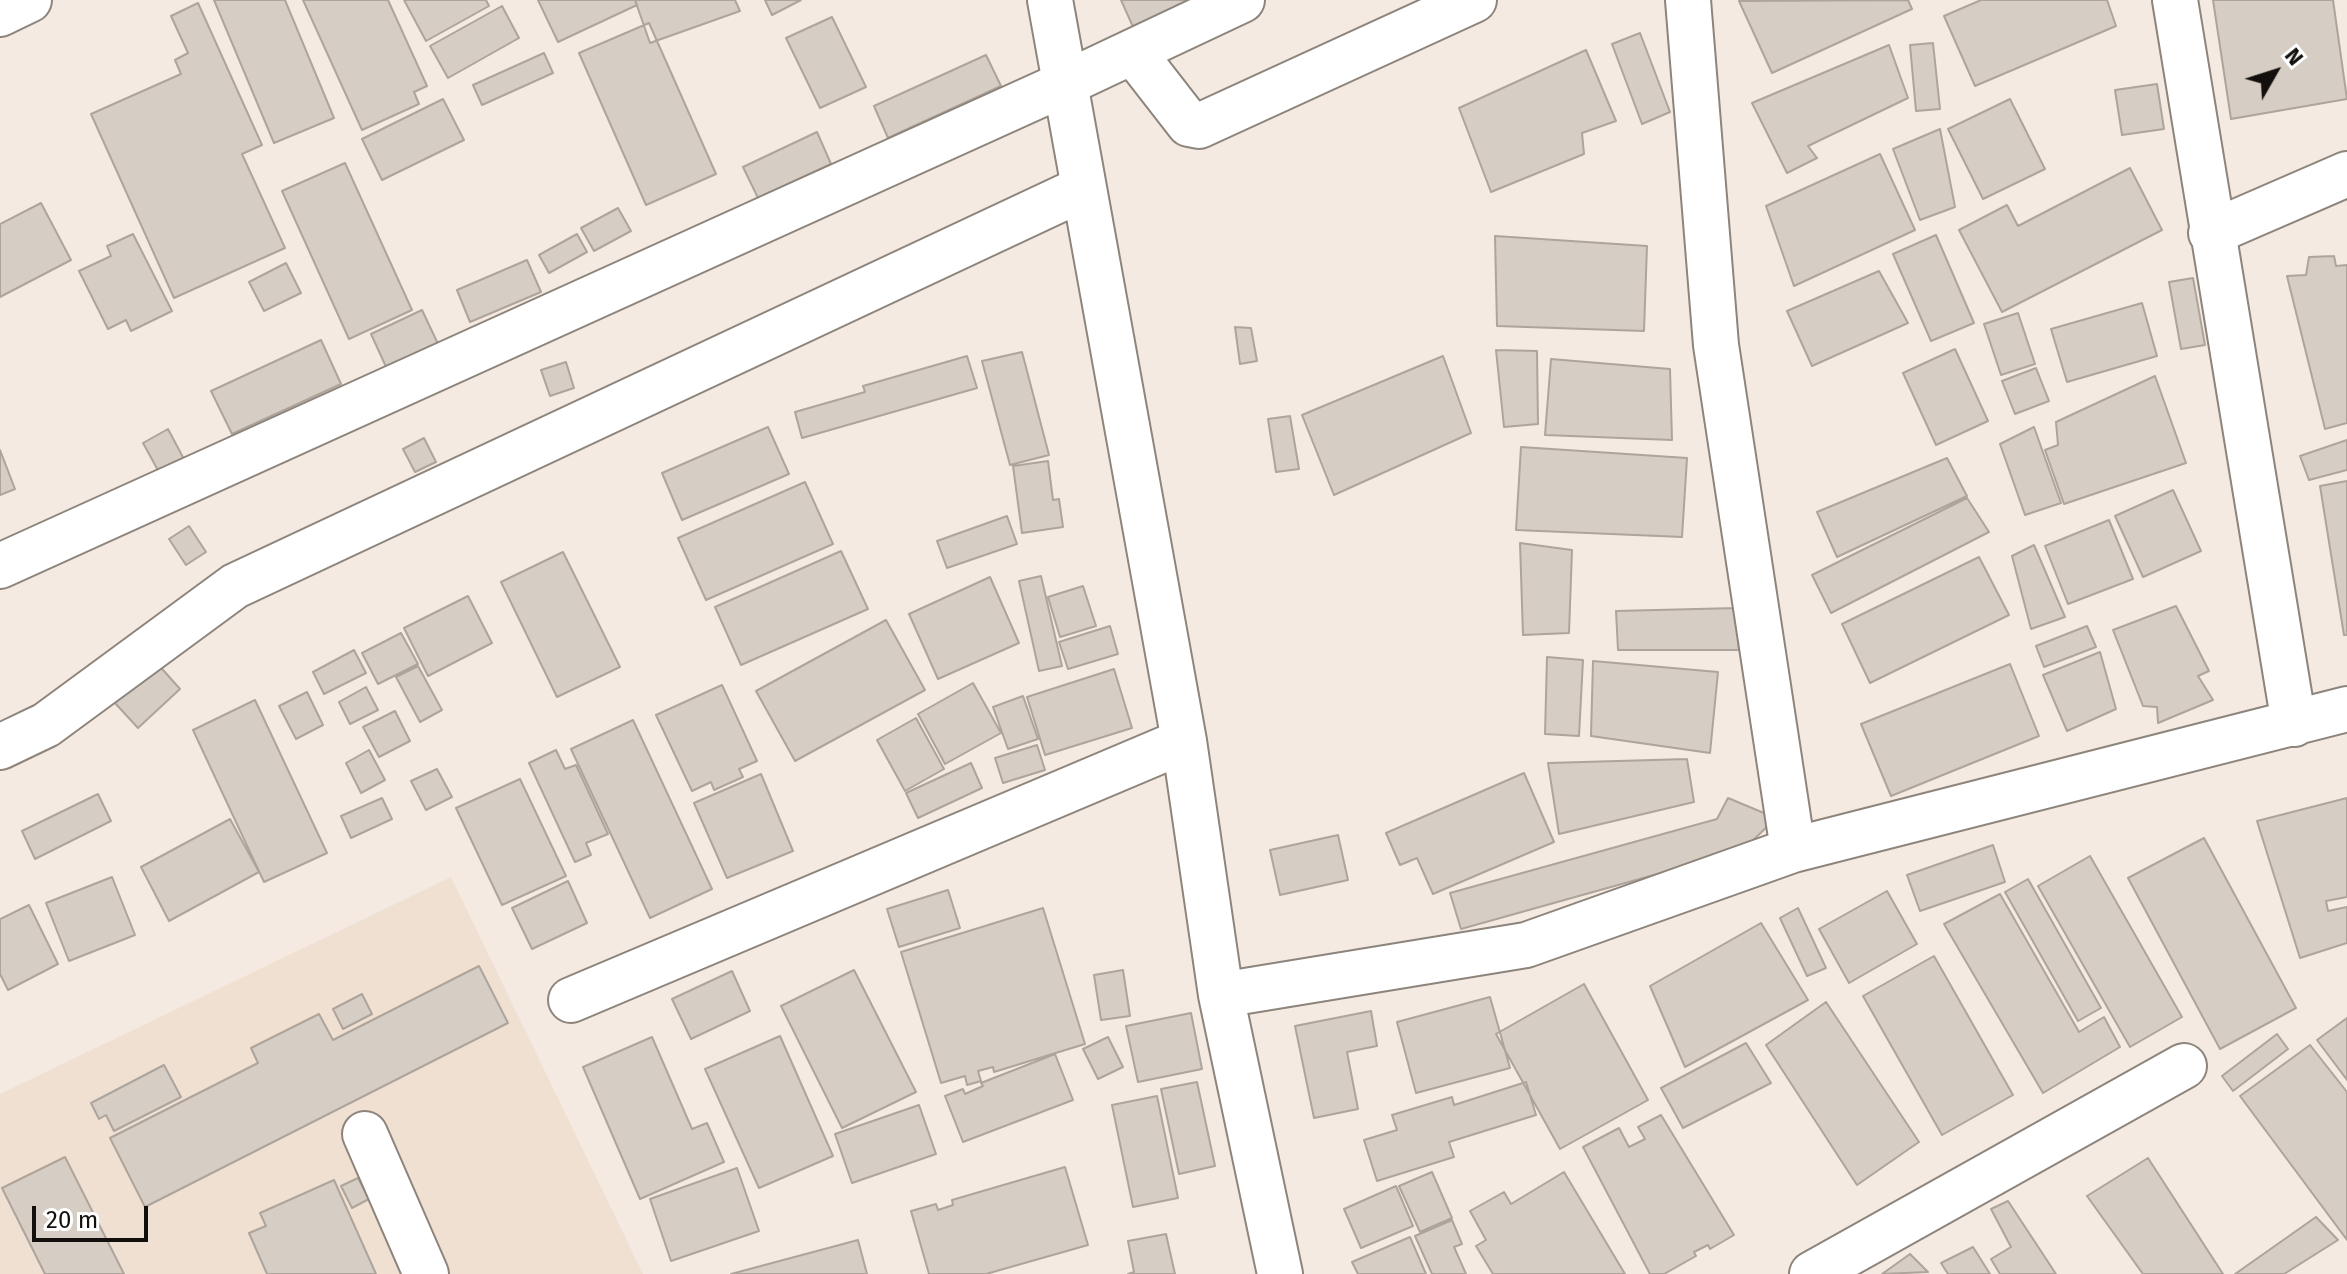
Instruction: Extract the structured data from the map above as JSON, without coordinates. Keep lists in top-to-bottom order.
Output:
{
  "scale_bar": "20 m",
  "north": "top right"
}
